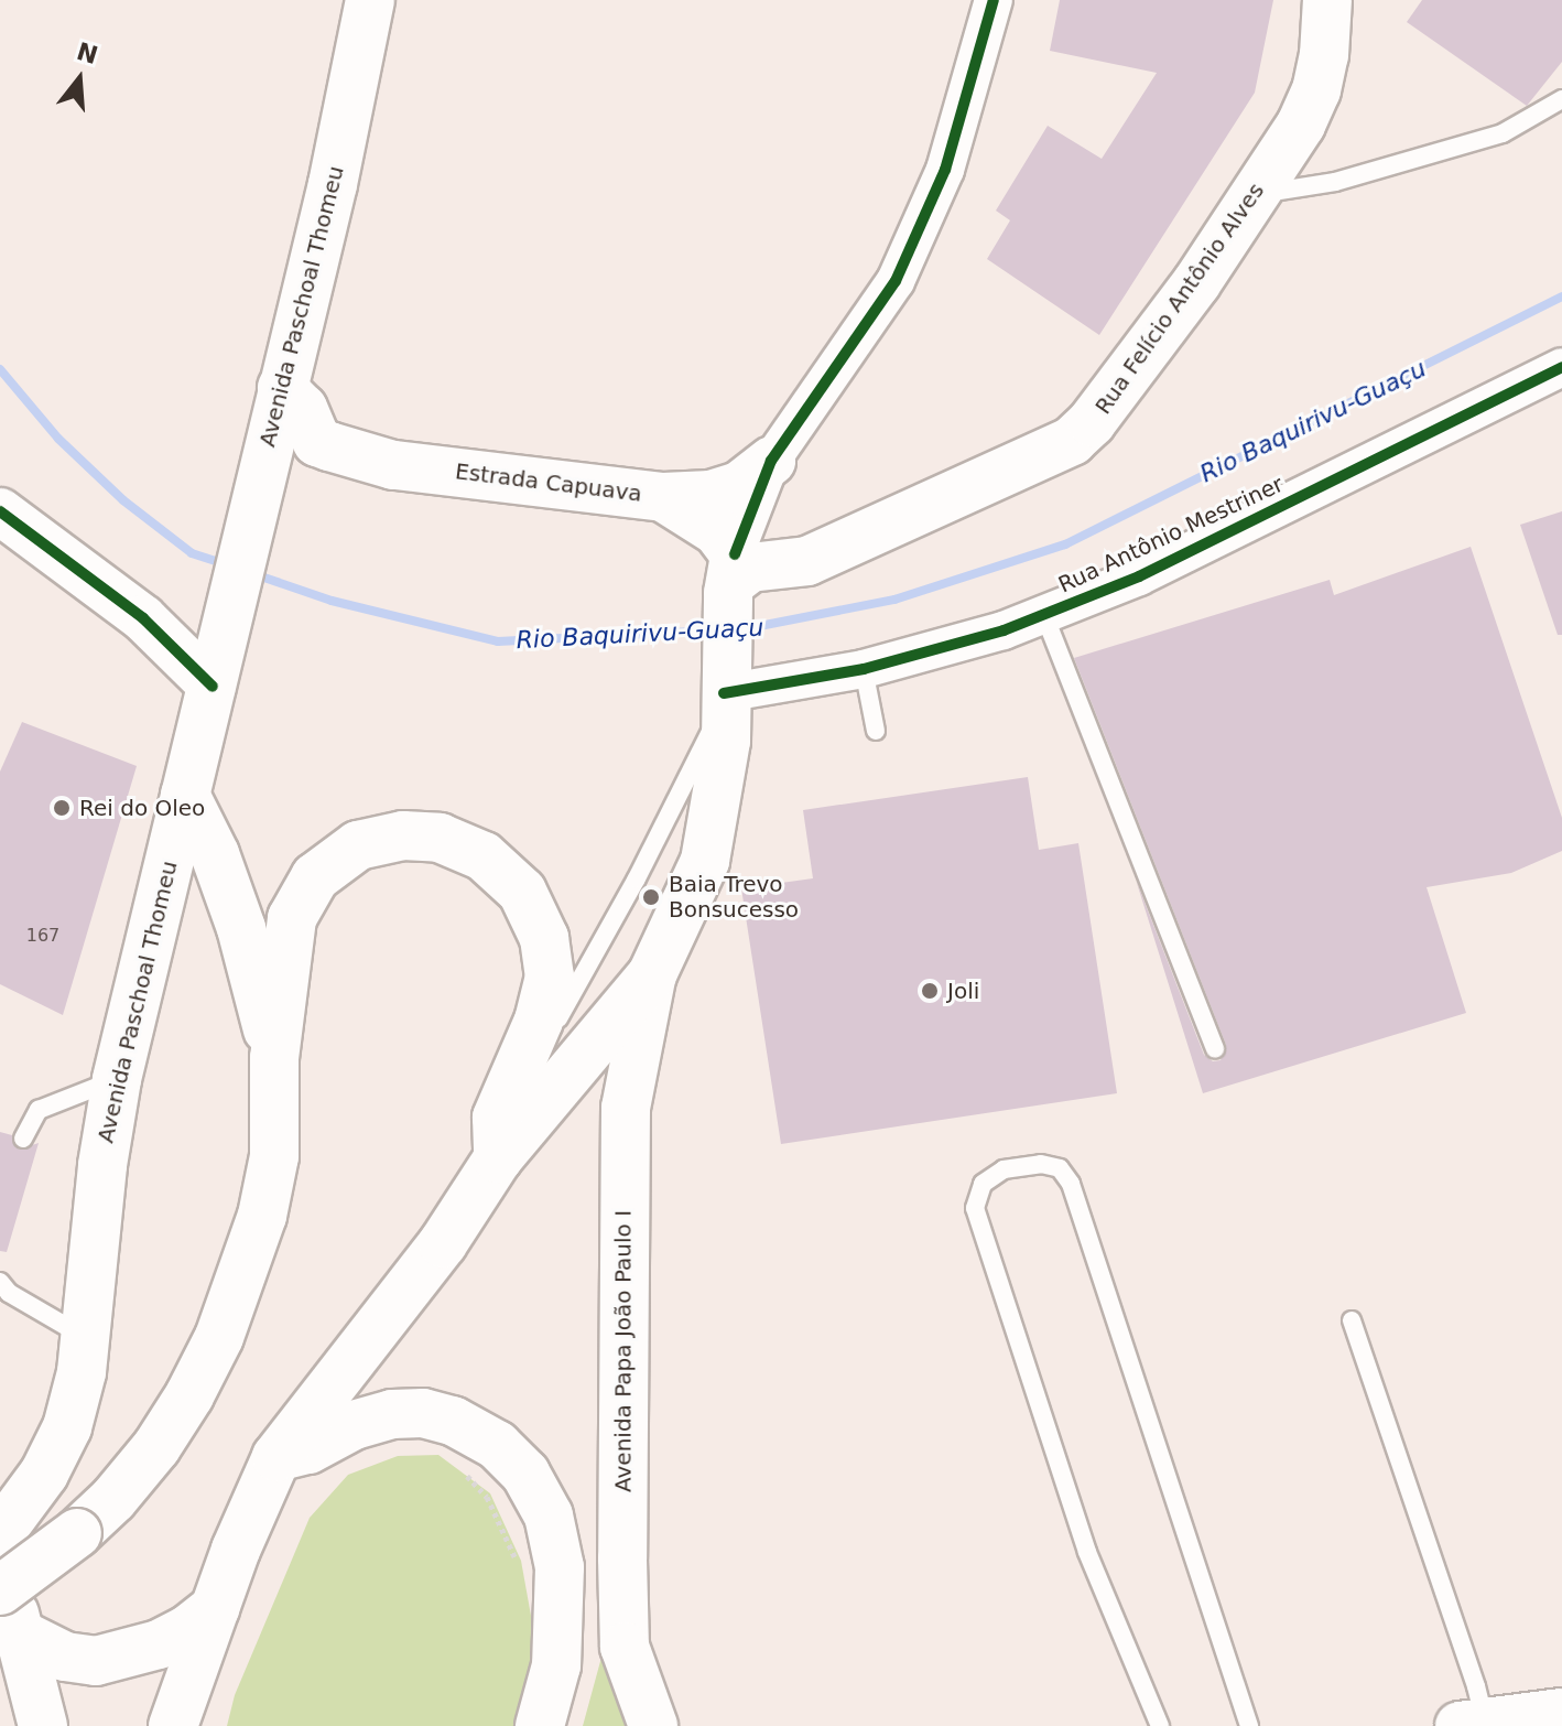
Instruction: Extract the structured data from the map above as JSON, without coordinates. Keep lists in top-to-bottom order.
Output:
{
  "streets": {
    "main road": [
      "Rua Felício Antônio Alves",
      "Avenida Paschoal Thomeu",
      "Estrada Capuava",
      "Avenida Papa João Paulo I"
    ],
    "street": ["Rua Antônio Mestriner"]
  },
  "crossings": [
    ["Rua Felício Antônio Alves", "Estrada Capuava"],
    ["Avenida Paschoal Thomeu", "Estrada Capuava"]
  ],
  "water": ["Rio Baquirivu-Guaçu"],
  "places": ["Rei do Oleo", "Baia Trevo Bonsucesso", "Joli"],
  "house_numbers": ["167"],
  "north": "top"
}
